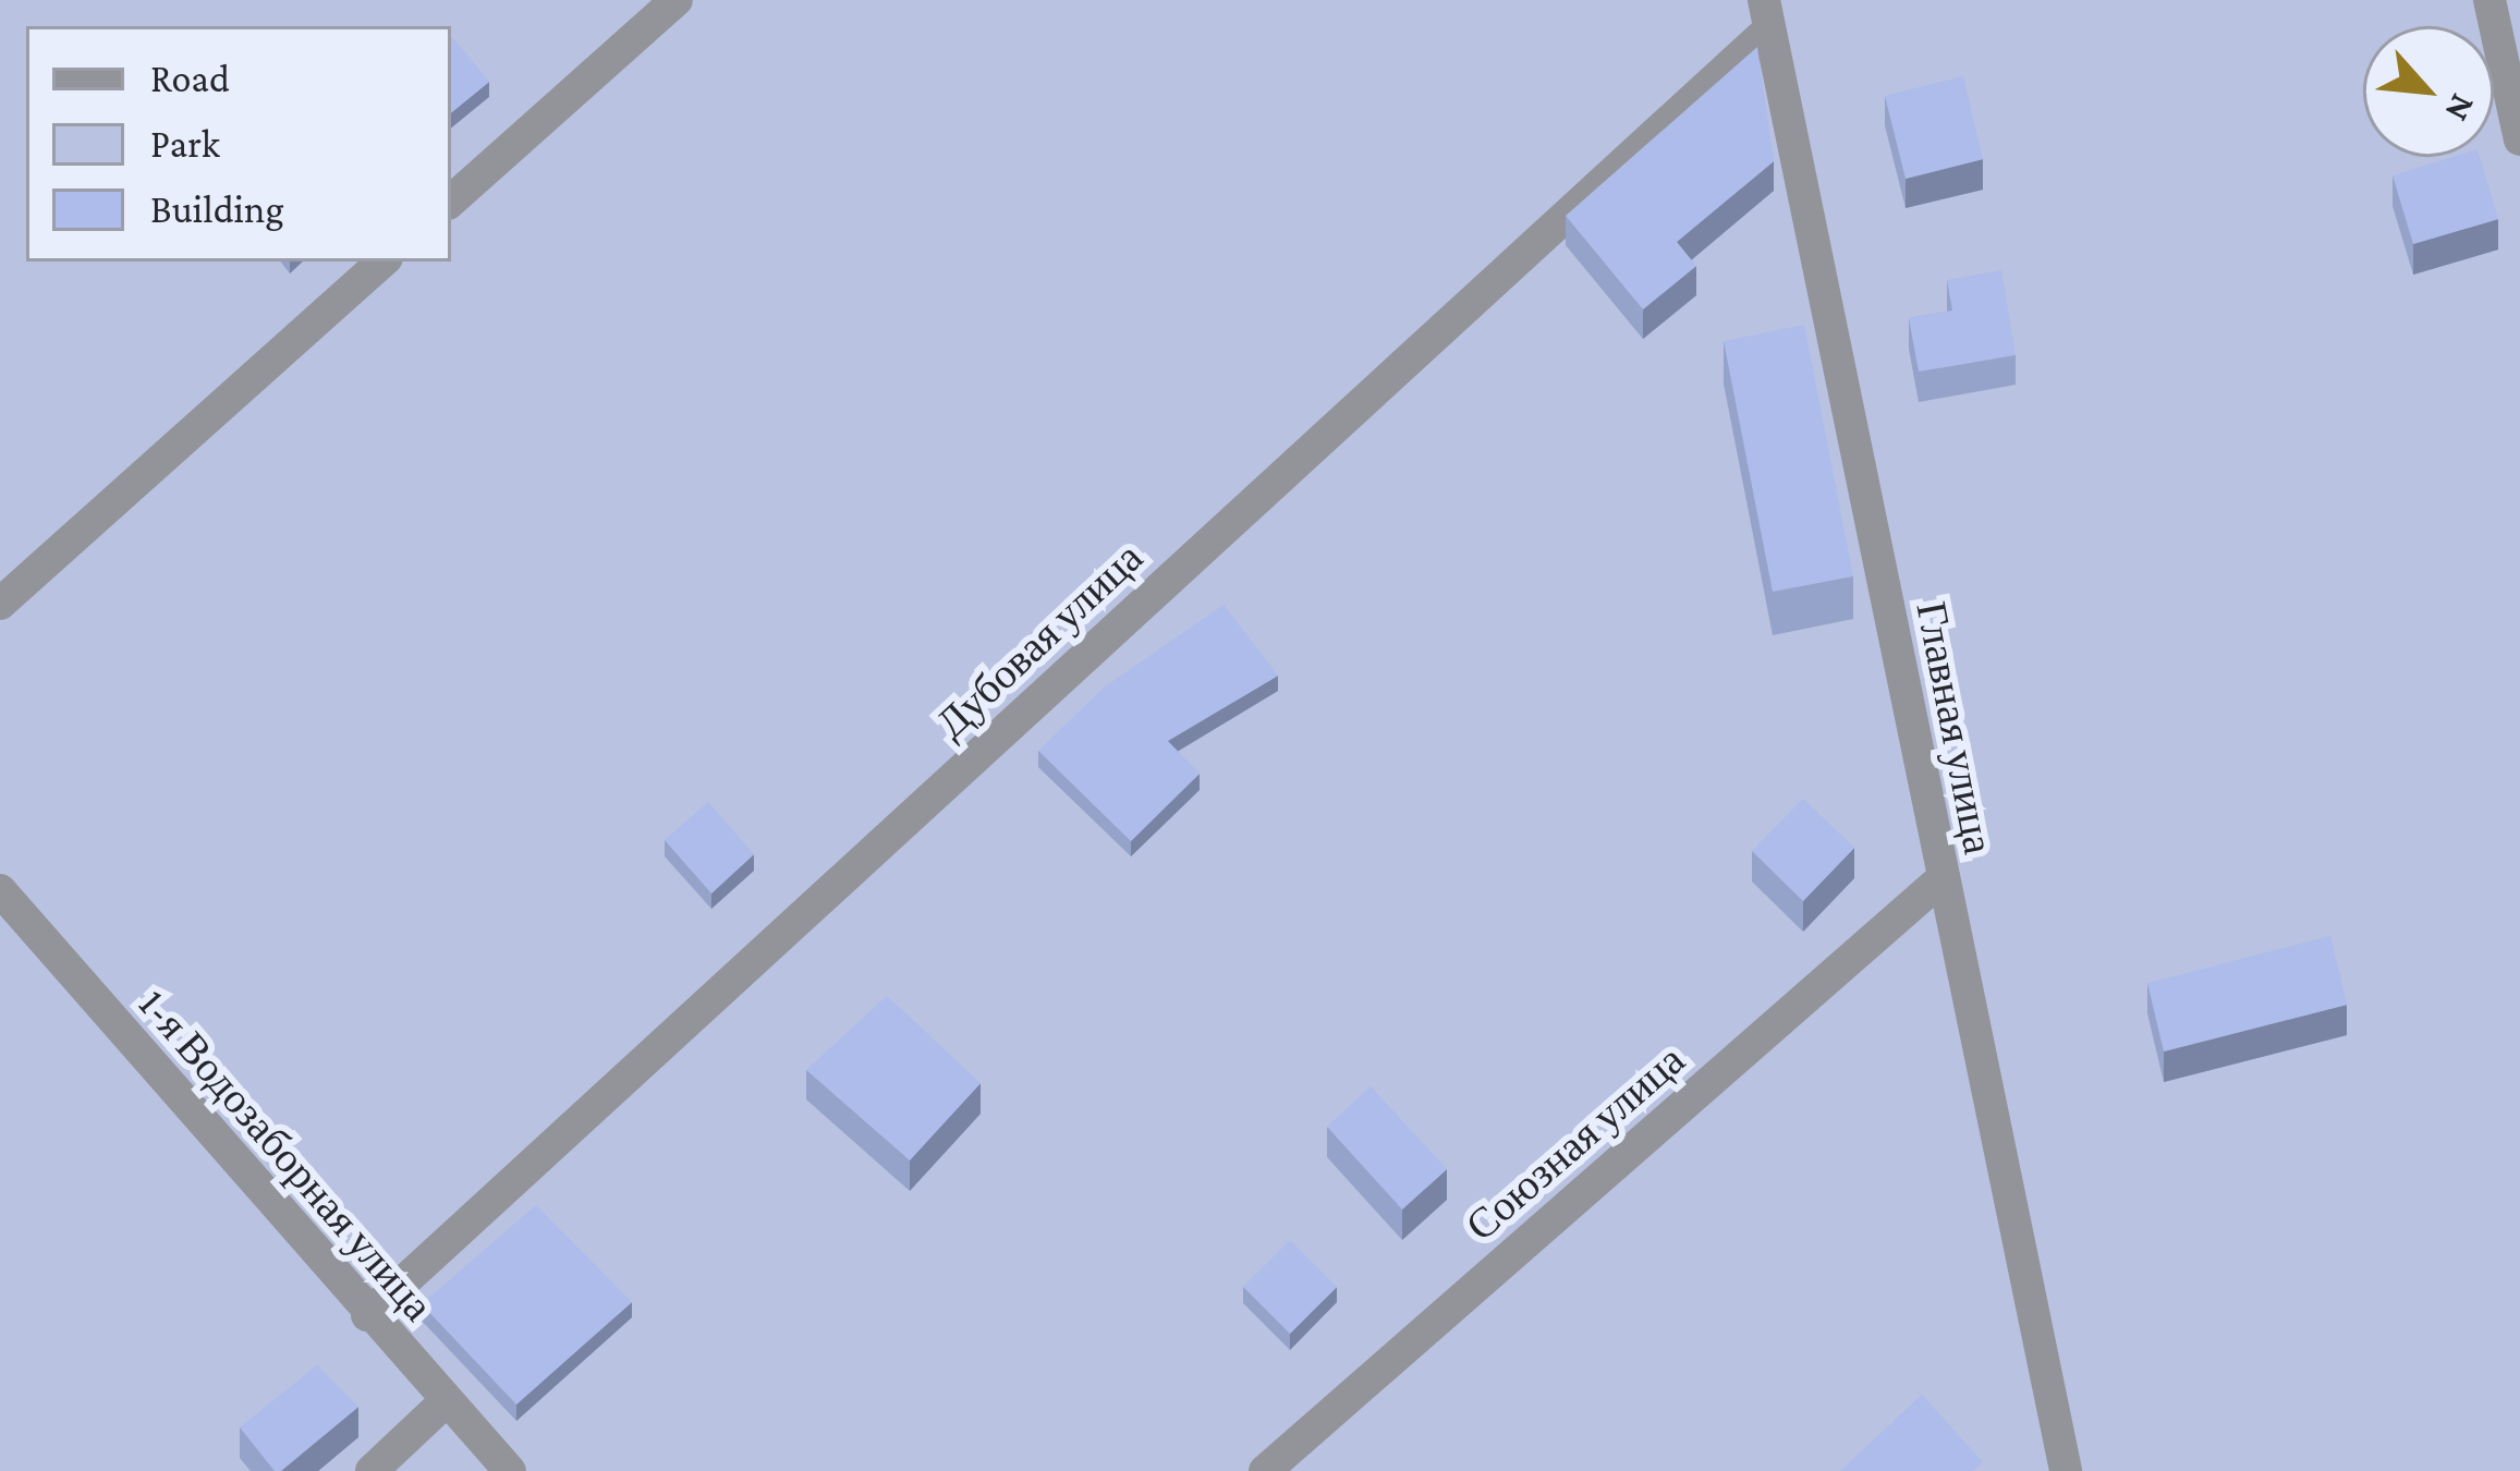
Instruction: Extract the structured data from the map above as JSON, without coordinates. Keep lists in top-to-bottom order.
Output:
{
  "streets": {
    "street": [
      "Дубовая улица",
      "Главная улица",
      "Союзная улица",
      "1-я Водозаборная улица"
    ]
  },
  "crossings": [
    ["Дубовая улица", "Главная улица"],
    ["Дубовая улица", "1-я Водозаборная улица"],
    ["Главная улица", "Союзная улица"]
  ],
  "legend": ["Road", "Park", "Building"],
  "north": "bottom right"
}
